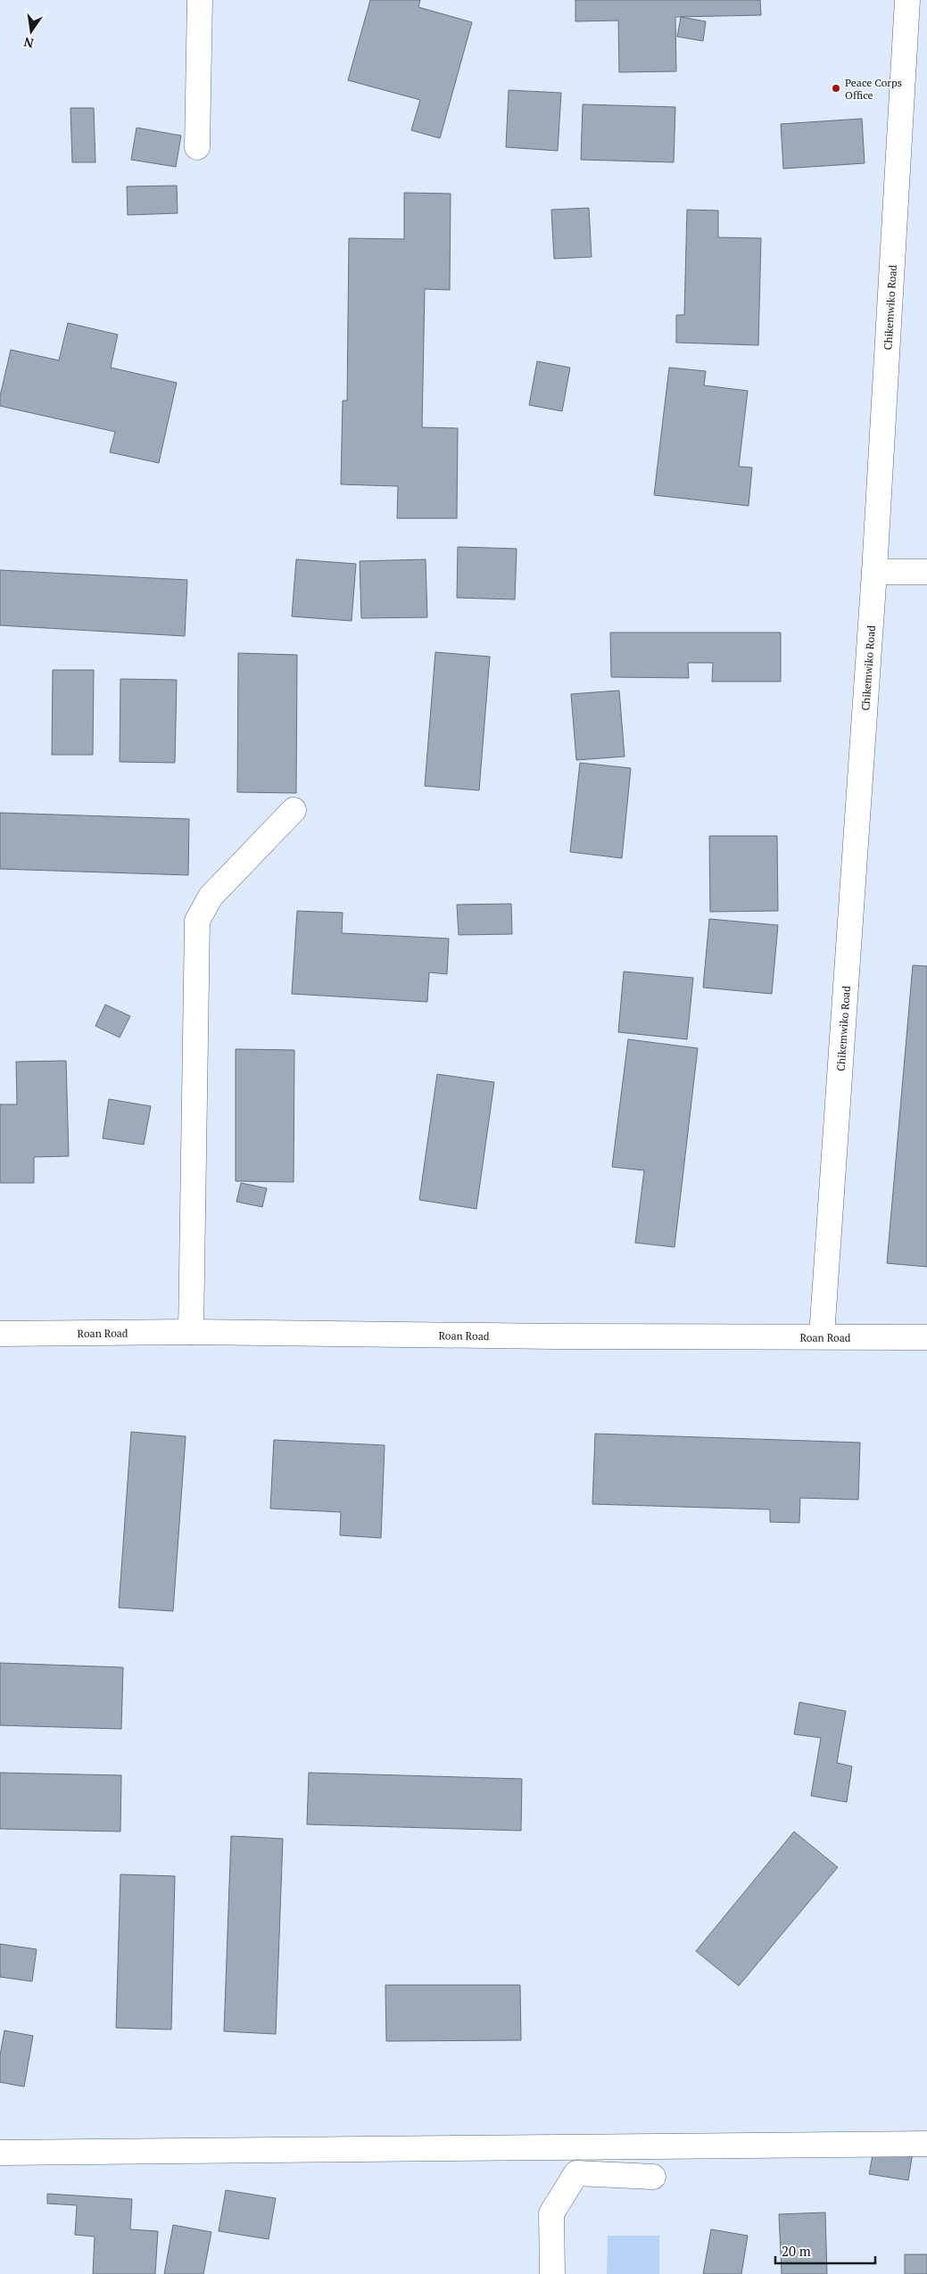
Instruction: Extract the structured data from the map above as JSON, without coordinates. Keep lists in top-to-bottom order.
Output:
{
  "streets": {
    "street": ["Chikemwiko Road", "Roan Road"]
  },
  "crossings": [
    ["Chikemwiko Road", "Roan Road"]
  ],
  "places": ["Peace Corps Office"],
  "scale_bar": "20 m",
  "north": "bottom"
}
